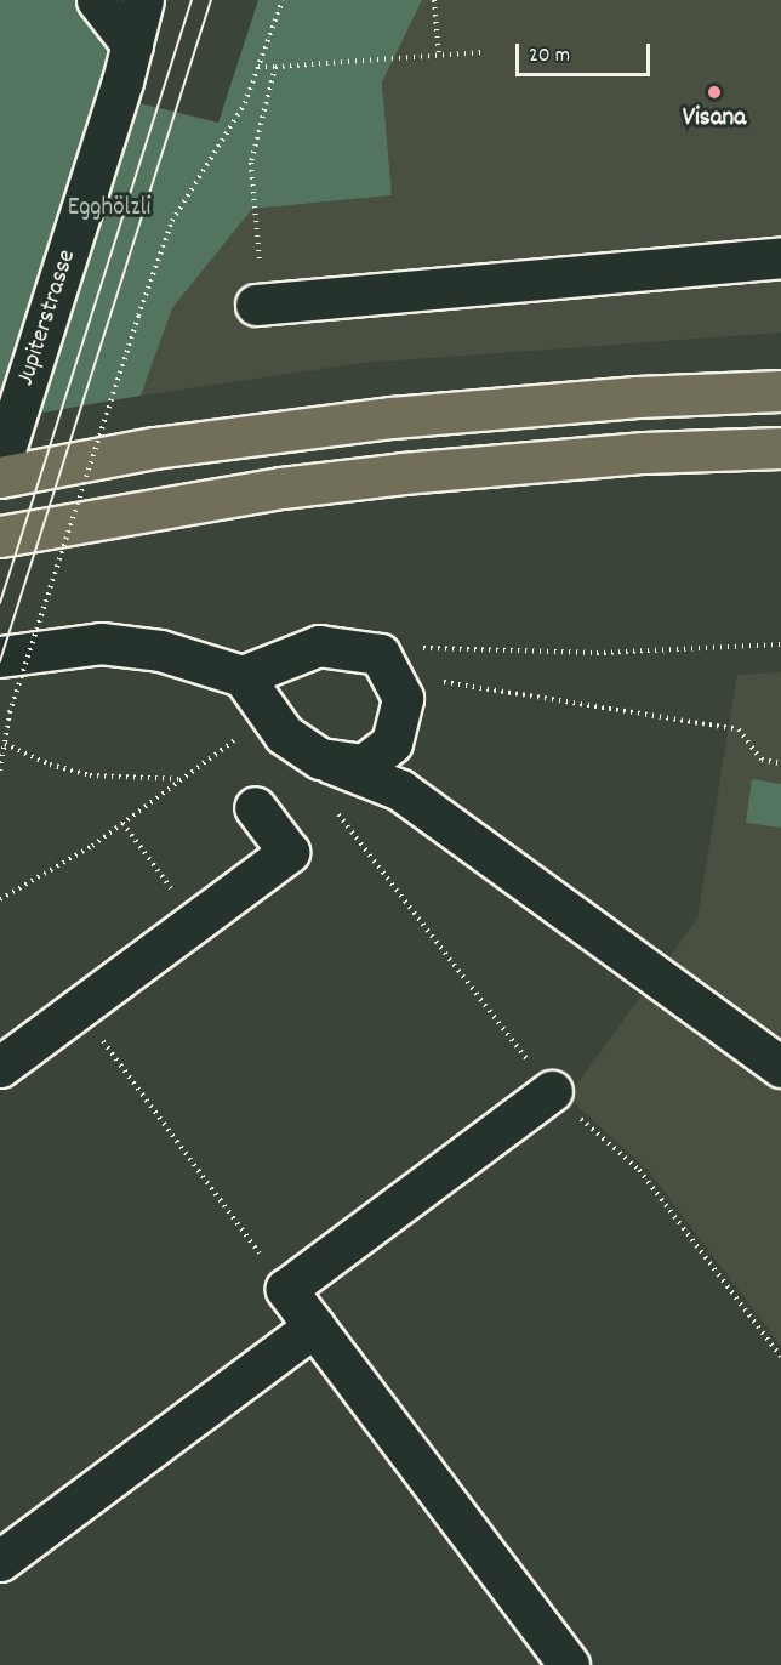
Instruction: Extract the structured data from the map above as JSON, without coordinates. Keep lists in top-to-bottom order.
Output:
{
  "streets": {
    "street": ["Jupiterstrasse"]
  },
  "parks": ["Egghölzli"],
  "places": ["Visana"],
  "scale_bar": "20 m"
}
